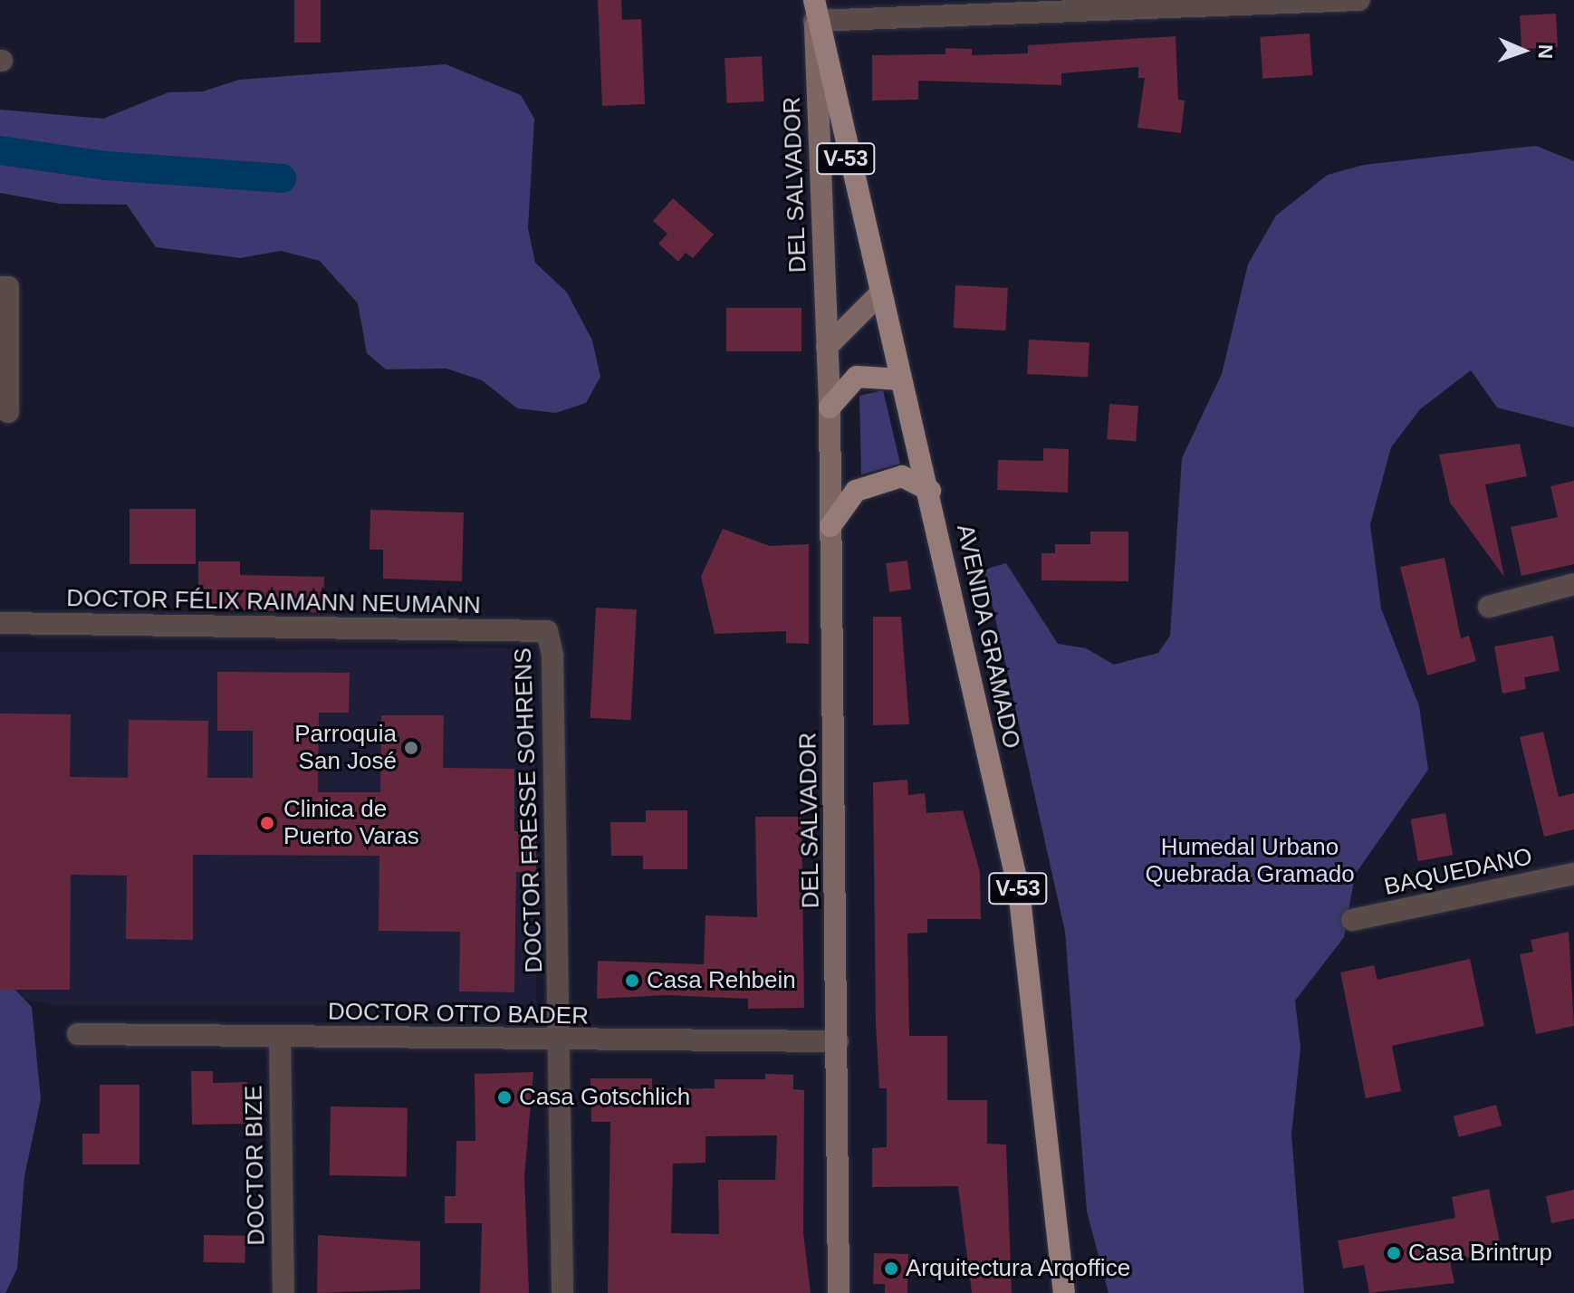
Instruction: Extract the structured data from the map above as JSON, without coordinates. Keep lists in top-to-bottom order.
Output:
{
  "streets": {
    "main road": ["V-53", "DEL SALVADOR", "AVENIDA GRAMADO"],
    "street": [
      "DOCTOR FÉLIX RAIMANN NEUMANN",
      "DOCTOR FRESSE SOHRENS",
      "BAQUEDANO",
      "DOCTOR OTTO BADER",
      "DOCTOR BIZE"
    ]
  },
  "crossings": [
    ["DEL SALVADOR", "AVENIDA GRAMADO"],
    ["DEL SALVADOR", "DOCTOR OTTO BADER"],
    ["DOCTOR FÉLIX RAIMANN NEUMANN", "DOCTOR FRESSE SOHRENS"],
    ["DOCTOR FRESSE SOHRENS", "DOCTOR OTTO BADER"],
    ["DOCTOR OTTO BADER", "DOCTOR BIZE"]
  ],
  "parks": ["Humedal Urbano Quebrada Gramado"],
  "places": [
    "Parroquia San José",
    "Clinica de Puerto Varas",
    "Casa Rehbein",
    "Casa Gotschlich",
    "Casa Brintrup",
    "Arquitectura Arqoffice"
  ],
  "north": "right"
}
